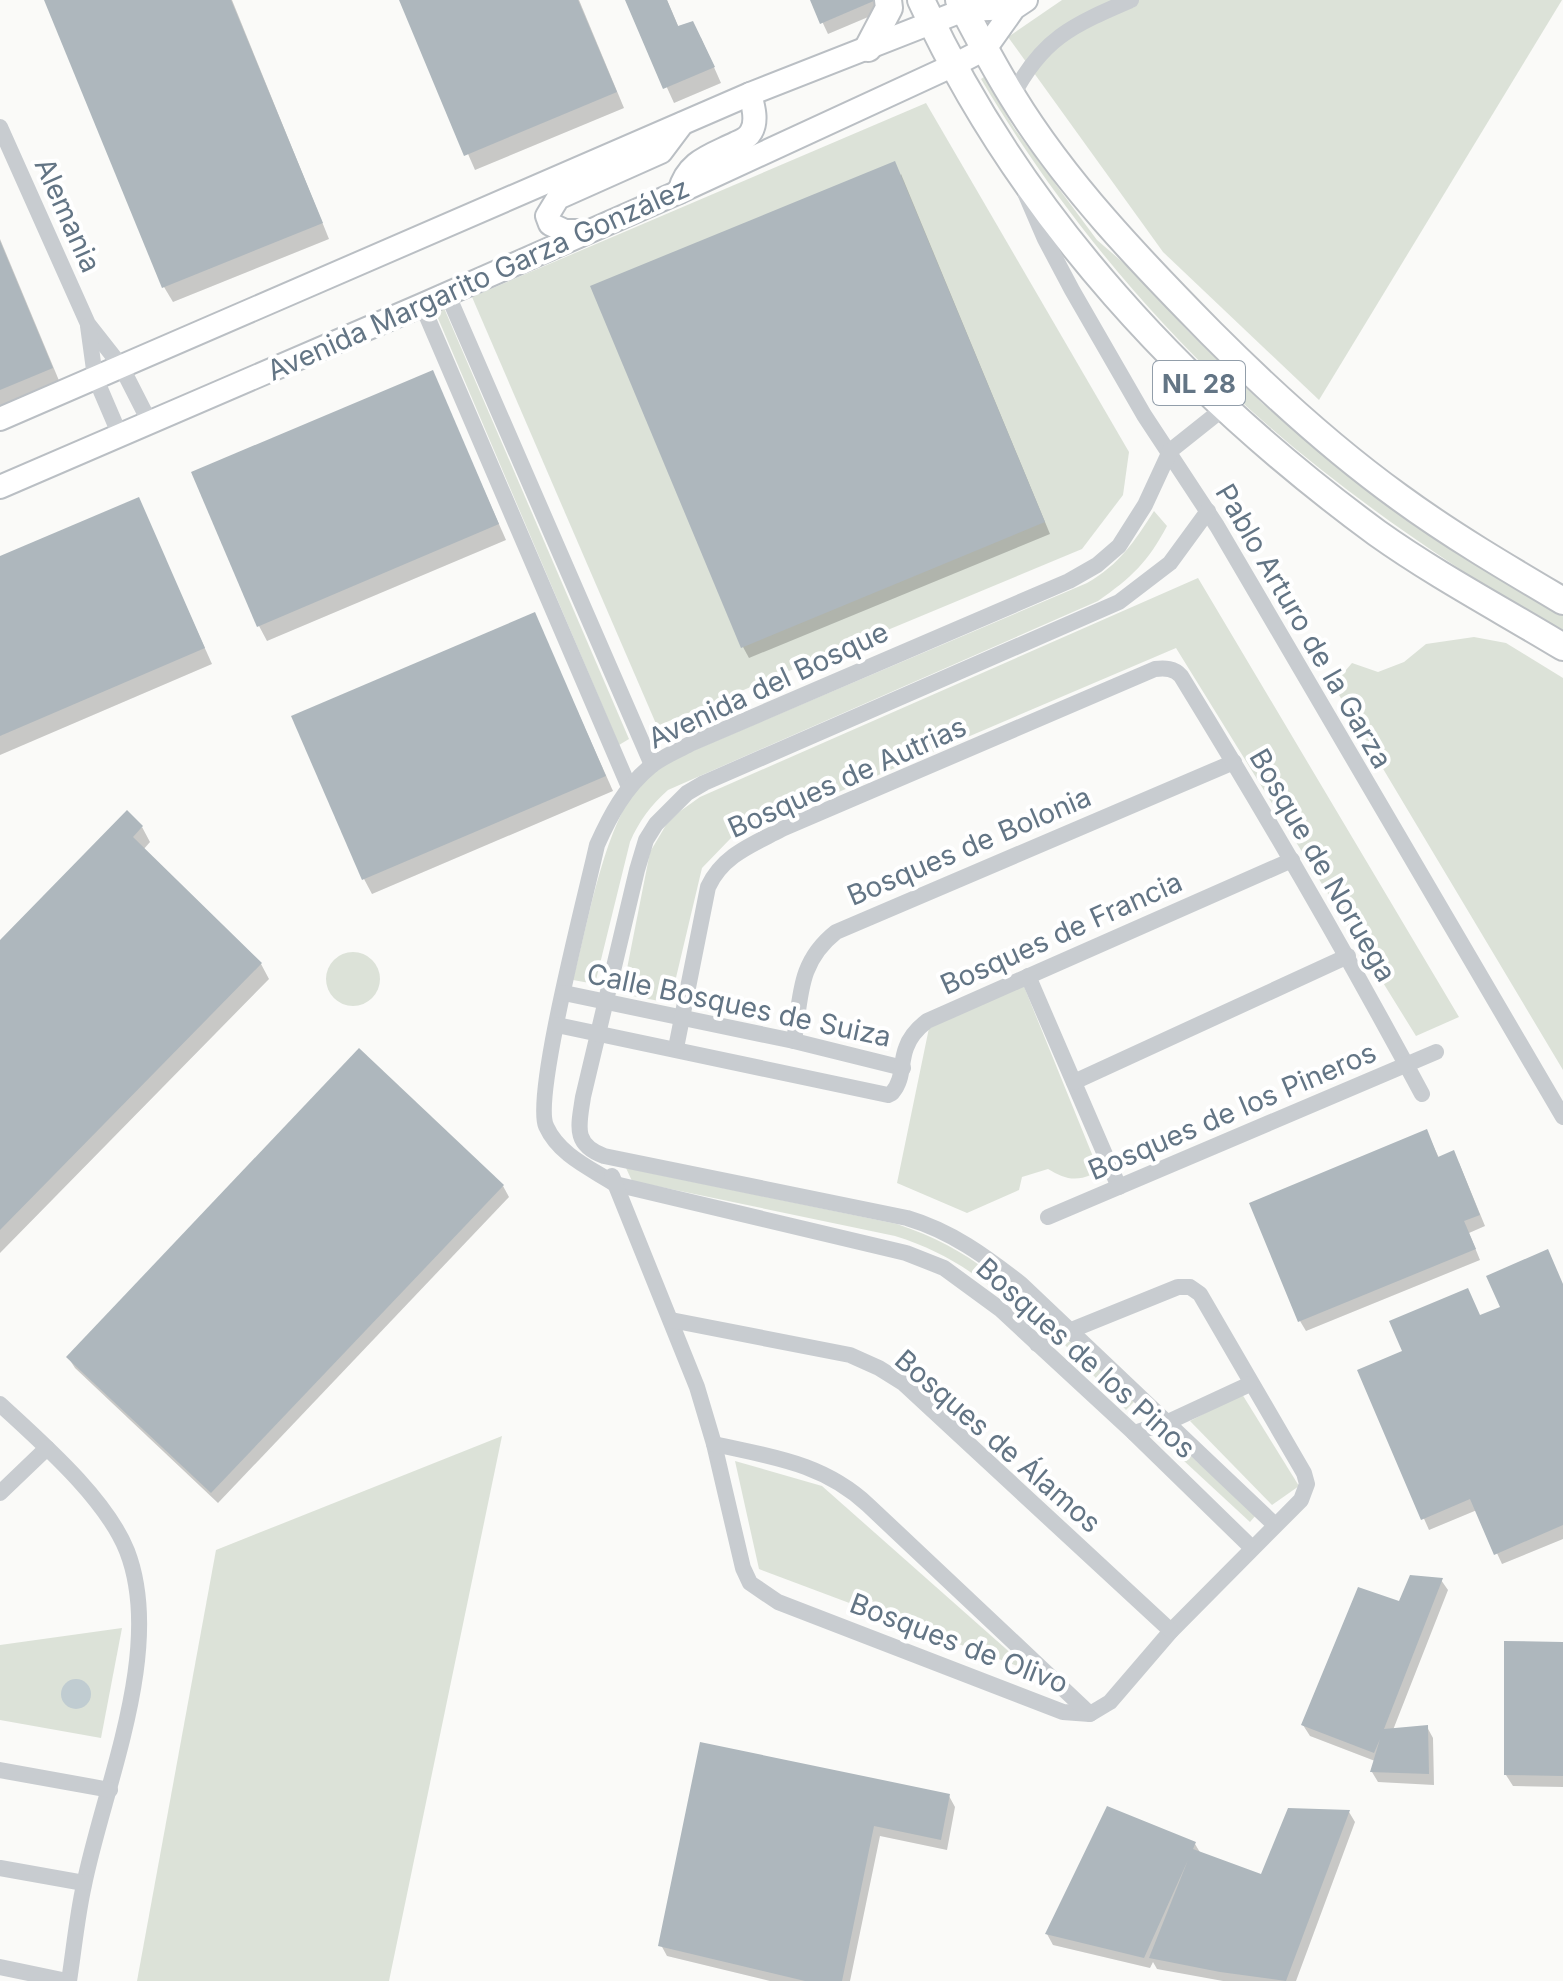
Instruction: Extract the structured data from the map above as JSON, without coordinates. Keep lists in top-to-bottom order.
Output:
{
  "streets": {
    "main road": ["Avenida Margarito Garza González", "NL 28"],
    "street": [
      "Alemania",
      "Pablo Arturo de la Garza",
      "Avenida del Bosque",
      "Bosques de Autrias",
      "Bosques de Bolonia",
      "Bosque de Noruega",
      "Bosques de Francia",
      "Calle Bosques de Suiza",
      "Bosques de los Pineros",
      "Bosques de los Pinos",
      "Bosques de Álamos",
      "Bosques de Olivo"
    ]
  },
  "crossings": [
    ["Alemania", "Avenida Margarito Garza González"],
    ["Avenida Margarito Garza González", "NL 28"],
    ["NL 28", "Pablo Arturo de la Garza"],
    ["Pablo Arturo de la Garza", "Avenida del Bosque"],
    ["Avenida del Bosque", "Calle Bosques de Suiza"],
    ["Avenida del Bosque", "Bosques de los Pinos"],
    ["Bosques de Autrias", "Bosque de Noruega"],
    ["Bosques de Autrias", "Calle Bosques de Suiza"],
    ["Bosques de Bolonia", "Bosque de Noruega"],
    ["Bosques de Bolonia", "Calle Bosques de Suiza"],
    ["Bosque de Noruega", "Bosques de Francia"],
    ["Bosque de Noruega", "Bosques de los Pineros"],
    ["Bosques de Francia", "Calle Bosques de Suiza"],
    ["Calle Bosques de Suiza", "Bosques de los Pinos"],
    ["Bosques de los Pinos", "Bosques de Olivo"],
    ["Bosques de Álamos", "Bosques de Olivo"]
  ]
}
